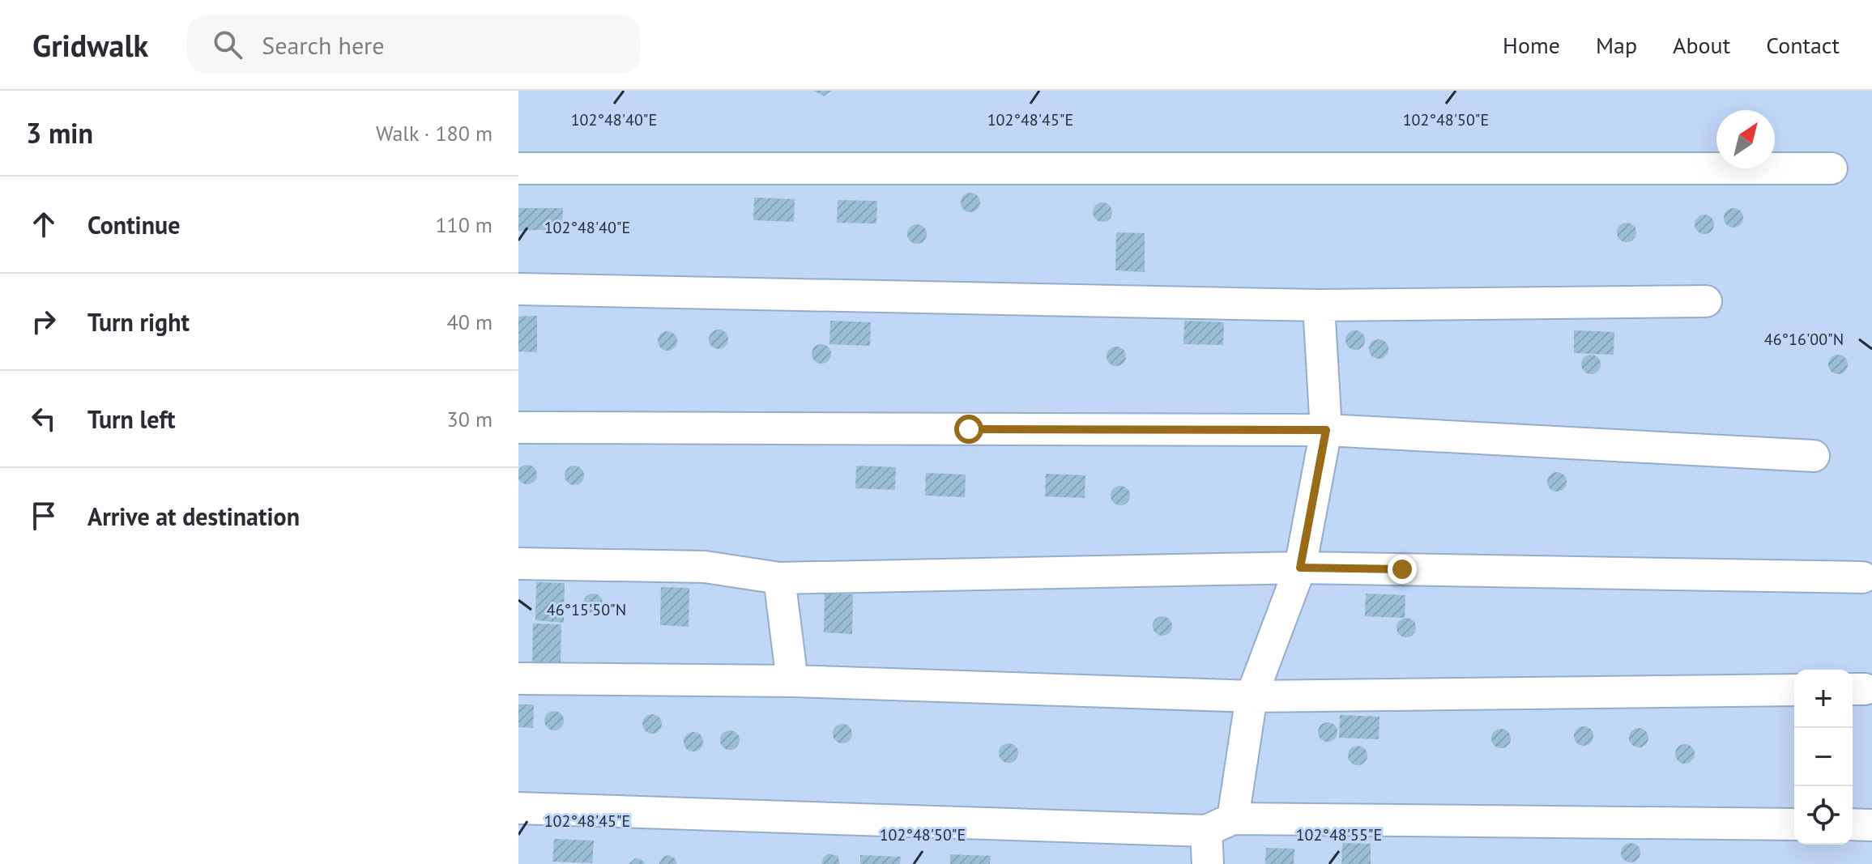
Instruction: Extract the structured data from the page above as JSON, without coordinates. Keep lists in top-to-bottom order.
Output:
{
  "north": "top right",
  "page": {
    "header": "Gridwalk",
    "search": "Search here",
    "nav": [
      "Home",
      "Map",
      "About",
      "Contact"
    ],
    "heading": ["3 min", "Walk · 180 m"],
    "list": [
      ["Continue", "110 m"],
      ["Turn right", "40 m"],
      ["Turn left", "30 m"],
      "Arrive at destination"
    ],
    "map_buttons": ["+", "−"]
  },
  "coordinates": [
    "102°48'40\"E",
    "102°48'45\"E",
    "102°48'50\"E",
    "46°16'00\"N",
    "46°15'50\"N",
    "102°48'55\"E"
  ]
}
